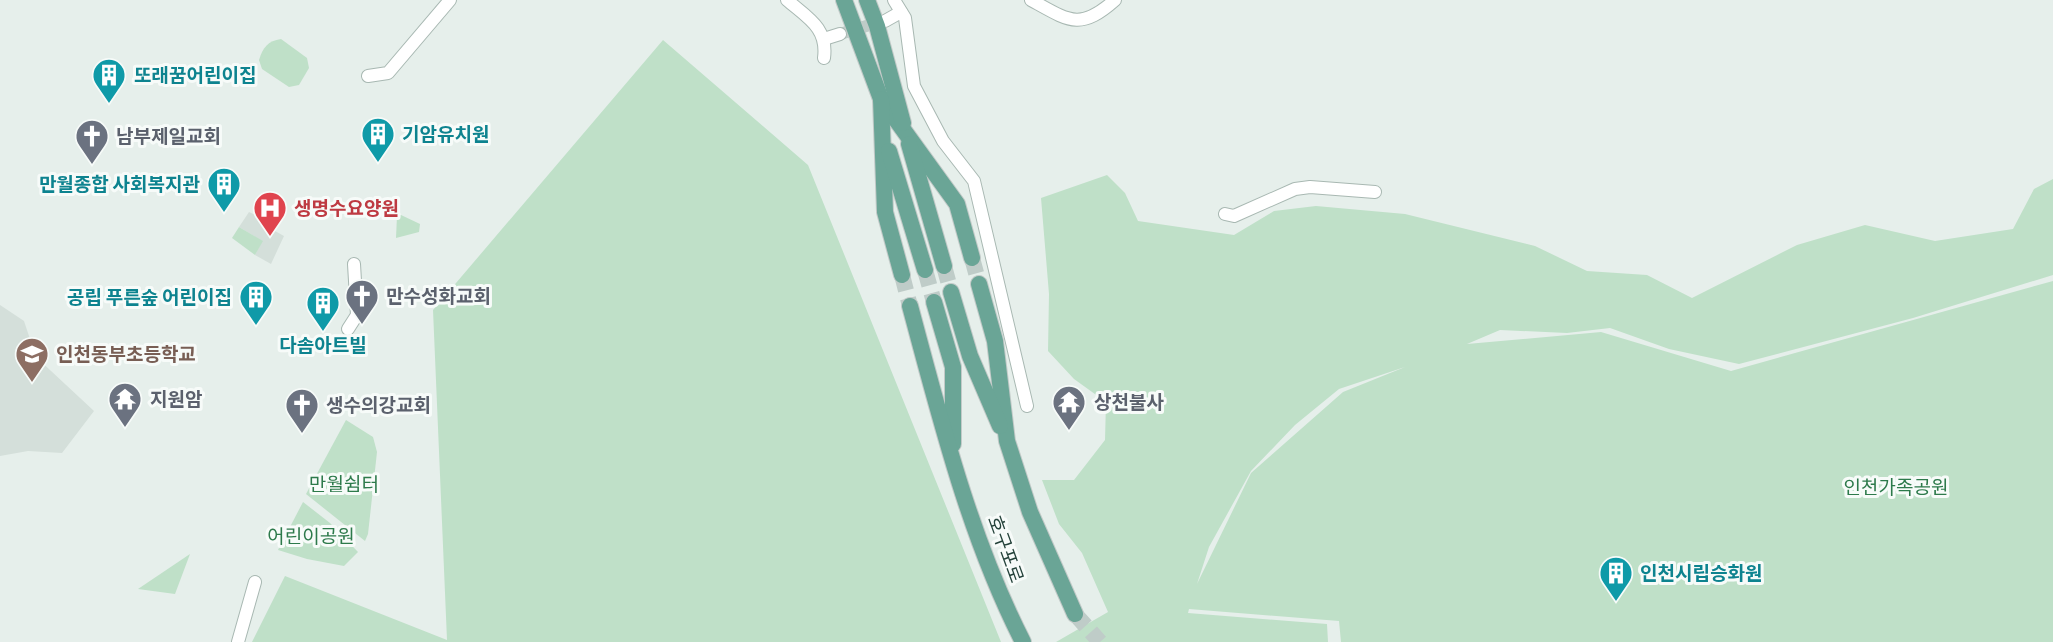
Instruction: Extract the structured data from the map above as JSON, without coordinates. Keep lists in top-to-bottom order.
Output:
{
  "streets": {
    "main road": ["호구포로"]
  },
  "parks": ["만월쉼터", "인천가족공원", "어린이공원"],
  "places": {
    "building": [
      "또래꿈어린이집",
      "기암유치원",
      "만월종합 사회복지관",
      "공립 푸른숲 어린이집",
      "다솜아트빌",
      "인천시립승화원"
    ],
    "church": ["남부제일교회", "만수성화교회", "생수의강교회"],
    "hospital": ["생명수요양원"],
    "school or university": ["인천동부초등학교"],
    "temple": ["지원암", "상천불사"]
  }
}
